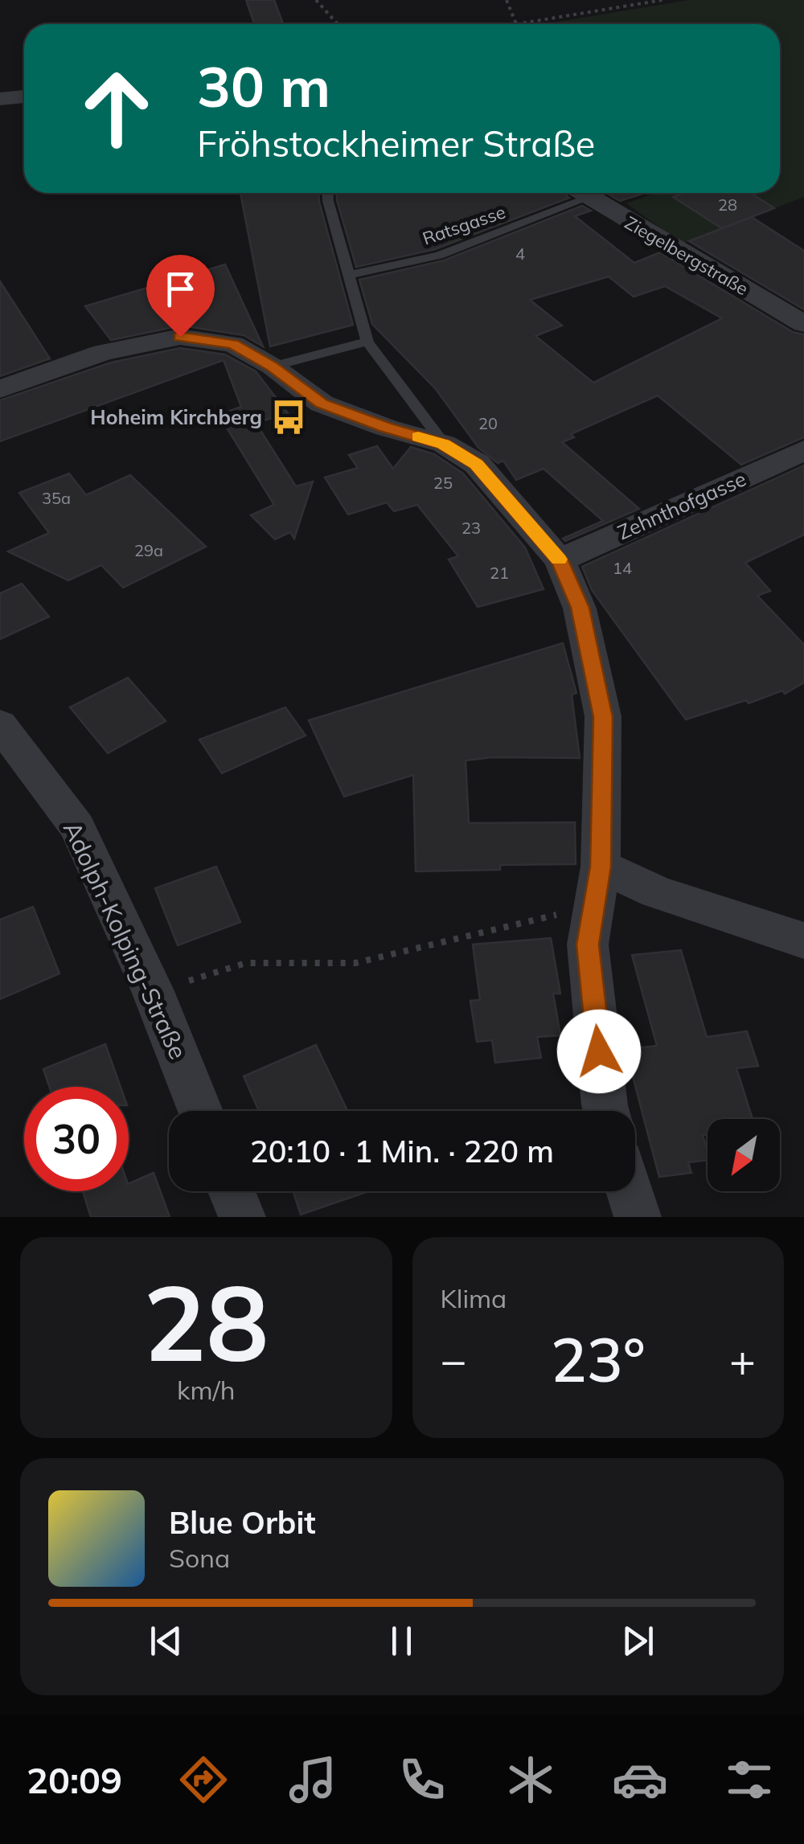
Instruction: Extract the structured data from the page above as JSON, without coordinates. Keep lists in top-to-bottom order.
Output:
{
  "streets": {
    "street": ["Ziegelbergstraße", "Zehnthofgasse", "Adolph-Kolping-Straße"],
    "lane": ["Ratsgasse"]
  },
  "places": {
    "bus stop": ["Hoheim Kirchberg"]
  },
  "house_numbers": [
    "28",
    "4",
    "20",
    "25",
    "35a",
    "23",
    "29a",
    "14",
    "21"
  ],
  "north": "bottom left",
  "page": {
    "turn": ["30 m", "Fröhstockheimer Straße"],
    "limit": "30",
    "trip": "20:10 · 1 Min. · 220 m",
    "tile": [
      ["28", "km/h"],
      "Klima"
    ],
    "heat": ["−", "23°", "+"],
    "song": ["Blue Orbit", "Sona"],
    "tabs": "20:09"
  }
}
